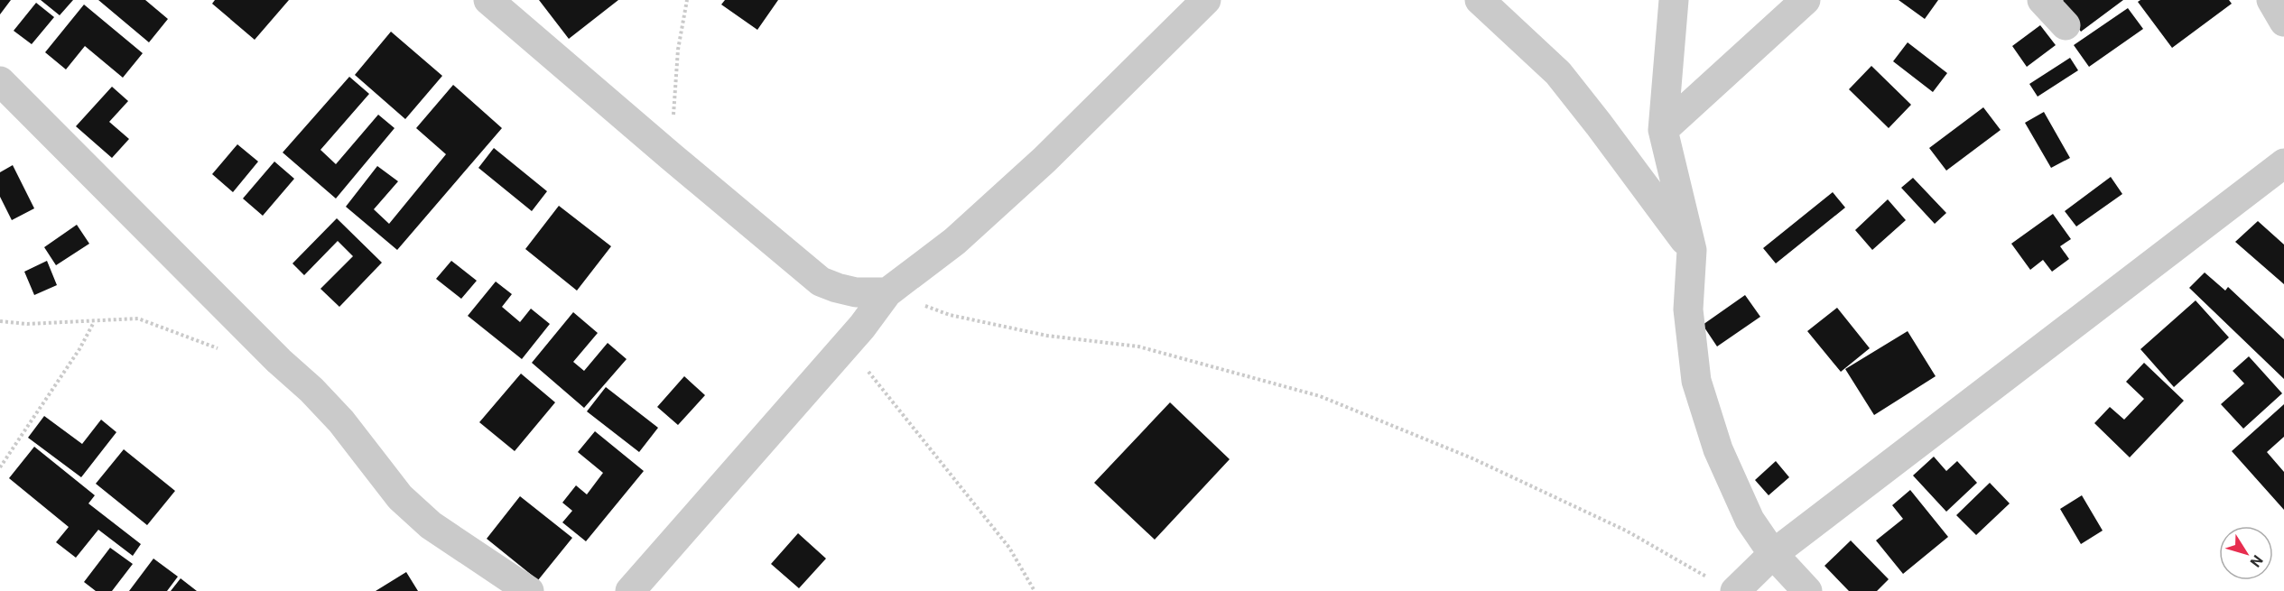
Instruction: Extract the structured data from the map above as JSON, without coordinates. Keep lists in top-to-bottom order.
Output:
{
  "north": "bottom right"
}
